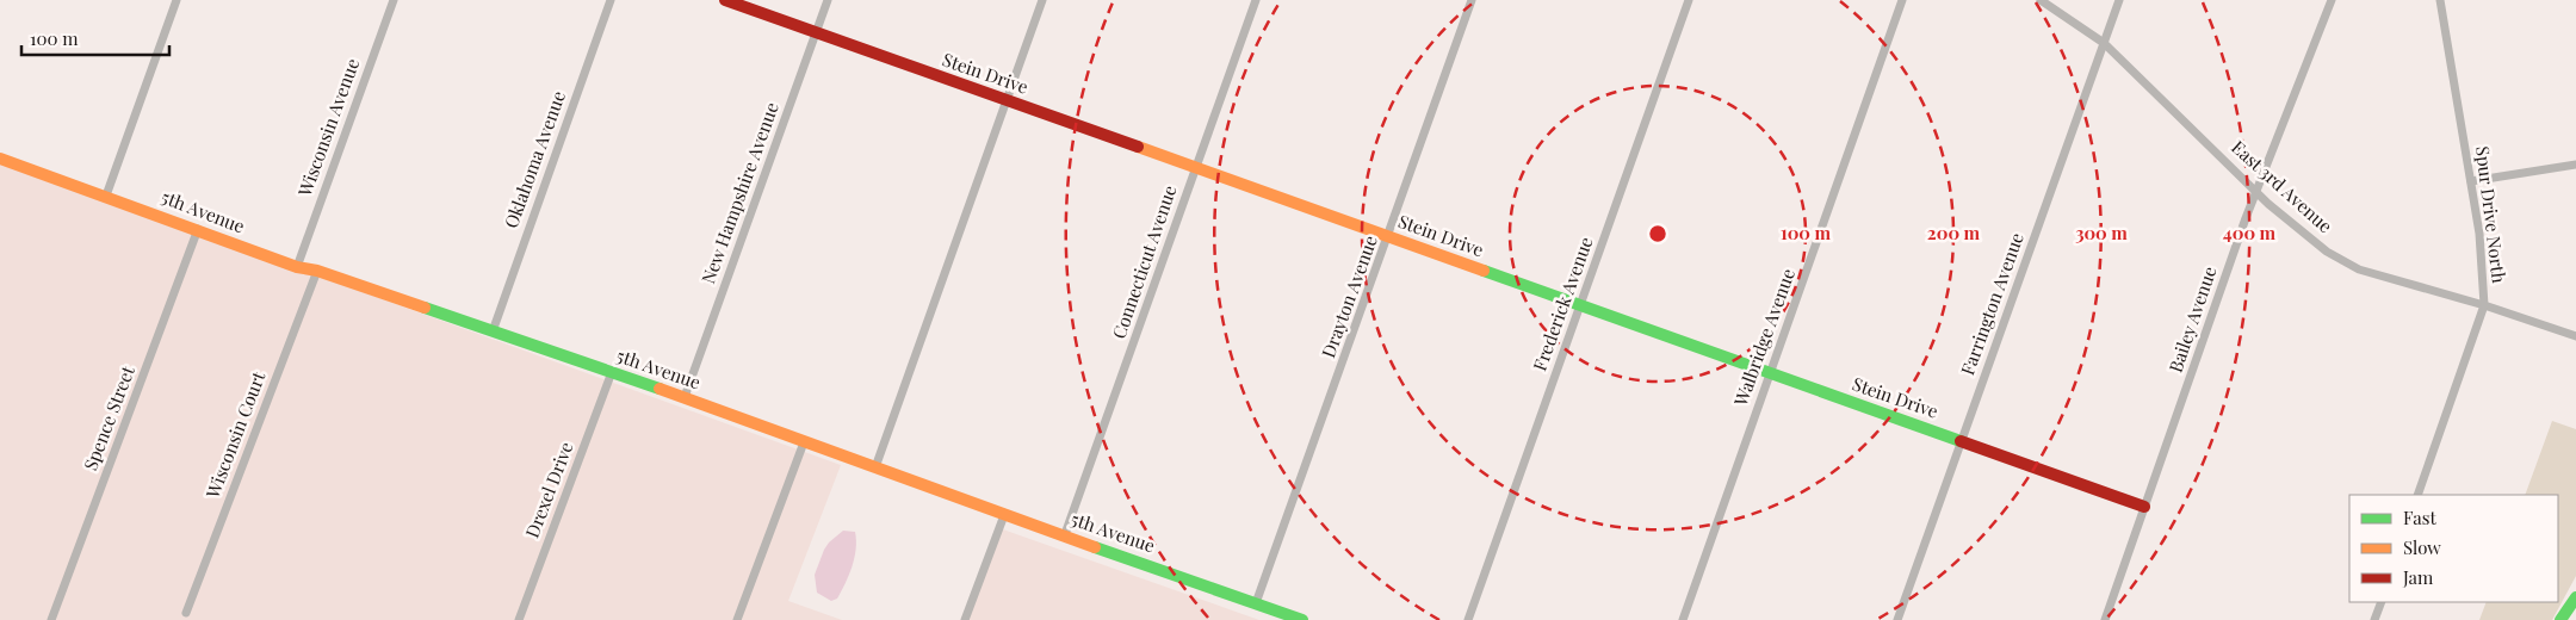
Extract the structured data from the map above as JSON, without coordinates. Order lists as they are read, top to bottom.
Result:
{
  "streets": {
    "main road": ["Stein Drive", "5th Avenue"],
    "street": [
      "Wisconsin Avenue",
      "Oklahoma Avenue",
      "East 3rd Avenue",
      "New Hampshire Avenue",
      "Spur Drive North",
      "Connecticut Avenue",
      "Drayton Avenue",
      "Frederick Avenue",
      "Farrington Avenue",
      "Bailey Avenue",
      "Walbridge Avenue",
      "Spence Street",
      "Wisconsin Court",
      "Drexel Drive"
    ]
  },
  "crossings": [
    ["Stein Drive", "New Hampshire Avenue"],
    ["Stein Drive", "Connecticut Avenue"],
    ["Stein Drive", "Drayton Avenue"],
    ["Stein Drive", "Frederick Avenue"],
    ["Stein Drive", "Farrington Avenue"],
    ["Stein Drive", "Bailey Avenue"],
    ["Stein Drive", "Walbridge Avenue"],
    ["Wisconsin Avenue", "5th Avenue"],
    ["Oklahoma Avenue", "5th Avenue"],
    ["East 3rd Avenue", "Spur Drive North"],
    ["East 3rd Avenue", "Farrington Avenue"],
    ["East 3rd Avenue", "Bailey Avenue"],
    ["New Hampshire Avenue", "5th Avenue"],
    ["5th Avenue", "Connecticut Avenue"],
    ["5th Avenue", "Drayton Avenue"],
    ["5th Avenue", "Spence Street"],
    ["5th Avenue", "Wisconsin Court"],
    ["5th Avenue", "Drexel Drive"]
  ],
  "legend": ["Fast", "Slow", "Jam"],
  "scale_bar": "100 m",
  "rings": [
    "100 m",
    "200 m",
    "300 m",
    "400 m"
  ]
}
